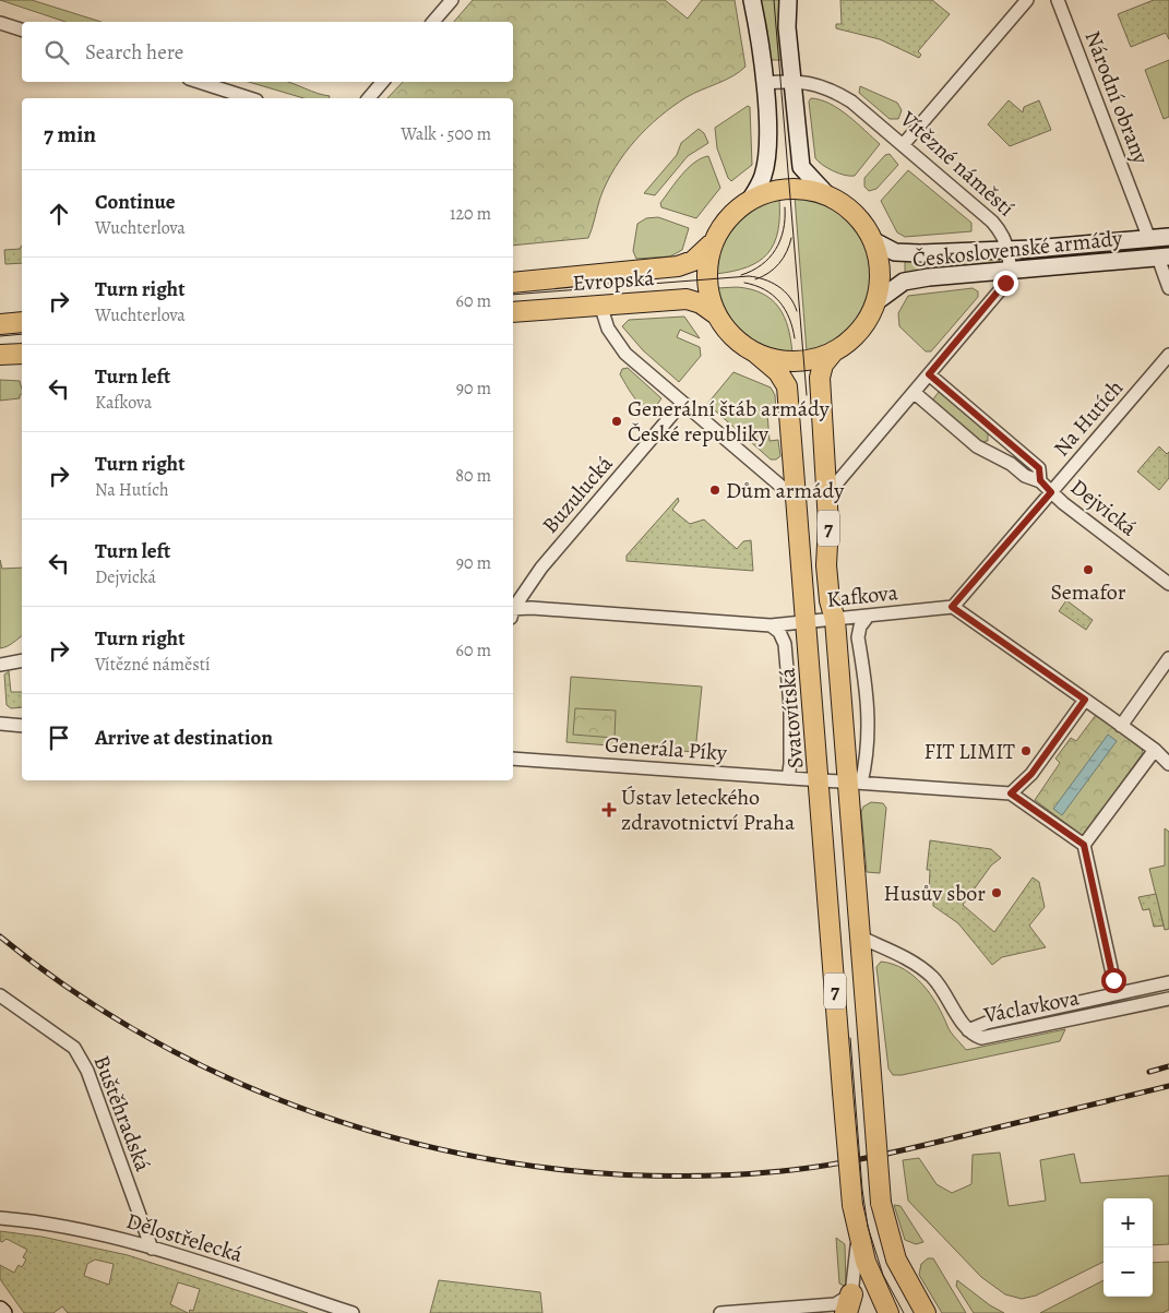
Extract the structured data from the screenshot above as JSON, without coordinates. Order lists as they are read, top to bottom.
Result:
{
  "streets": {
    "main road": [
      "Československé armády",
      "Evropská",
      "7",
      "Svatovítská"
    ],
    "street": [
      "Národní obrany",
      "Vítězné náměstí",
      "Na Hutích",
      "Buzulucká",
      "Dejvická",
      "Kafkova",
      "Generála Píky",
      "Václavkova",
      "Buštěhradská",
      "Dělostřelecká"
    ]
  },
  "crossings": [
    ["Národní obrany", "Československé armády"],
    ["Vítězné náměstí", "Československé armády"],
    ["Vítězné náměstí", "Dejvická"],
    ["Vítězné náměstí", "7"],
    ["Československé armády", "Evropská"],
    ["Československé armády", "7"],
    ["Československé armády", "Svatovítská"],
    ["Evropská", "7"],
    ["Evropská", "Svatovítská"],
    ["Na Hutích", "Dejvická"],
    ["Na Hutích", "Kafkova"],
    ["7", "Kafkova"],
    ["7", "Svatovítská"],
    ["7", "Generála Píky"],
    ["7", "Václavkova"],
    ["Kafkova", "Svatovítská"],
    ["Svatovítská", "Generála Píky"],
    ["Buštěhradská", "Dělostřelecká"]
  ],
  "places": {
    "other": [
      "Generální štáb armády České republiky",
      "Dům armády",
      "Semafor",
      "FIT LIMIT",
      "Husův sbor"
    ],
    "health": ["Ústav leteckého zdravotnictví Praha"]
  },
  "page": {
    "search": "Search here",
    "heading": ["7 min", "Walk · 500 m"],
    "list": [
      ["Continue", "Wuchterlova", "120 m"],
      ["Turn right", "Wuchterlova", "60 m"],
      ["Turn left", "Kafkova", "90 m"],
      ["Turn right", "Na Hutích", "80 m"],
      ["Turn left", "Dejvická", "90 m"],
      ["Turn right", "Vítězné náměstí", "60 m"],
      "Arrive at destination"
    ],
    "map_buttons": ["+", "−"]
  }
}
